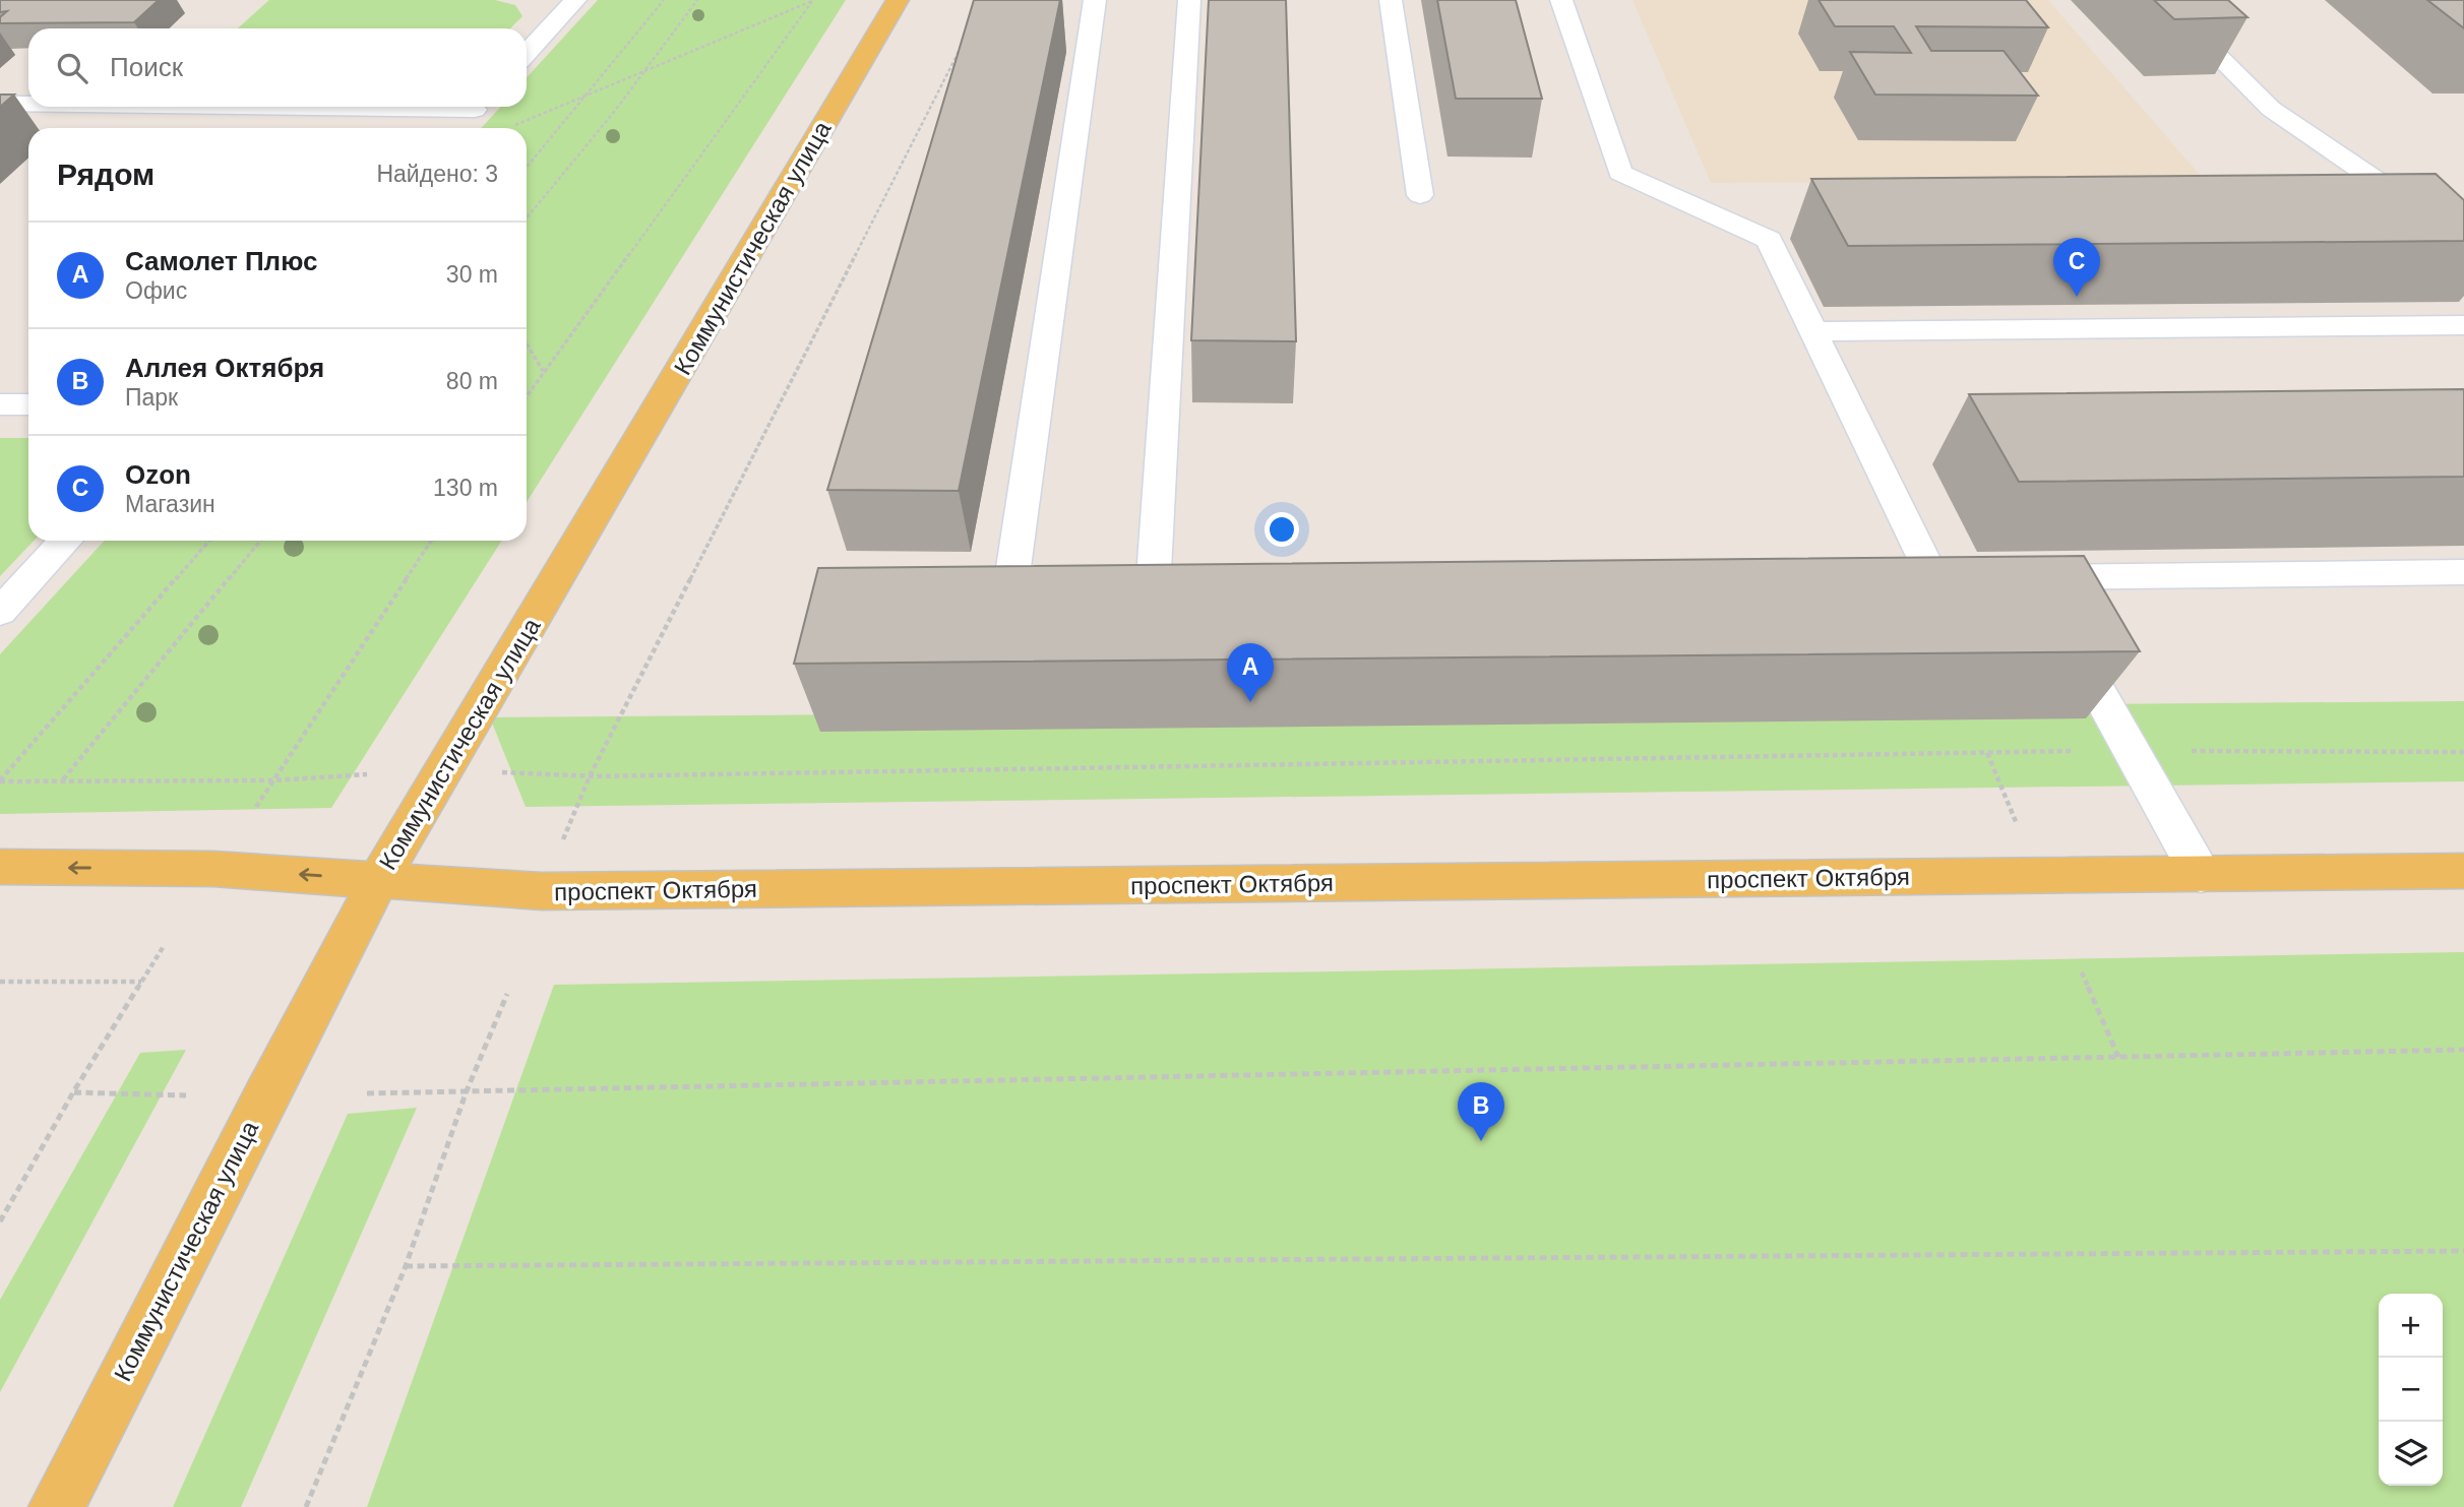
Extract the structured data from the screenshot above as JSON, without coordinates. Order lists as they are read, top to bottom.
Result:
{
  "streets": {
    "main road": ["Коммунистическая улица", "проспект Октября"]
  },
  "crossings": [
    ["Коммунистическая улица", "проспект Октября"]
  ],
  "page": {
    "search": "Поиск",
    "heading": ["Рядом", "Найдено: 3"],
    "list": [
      {
        "mark": "A",
        "name": "Самолет Плюс",
        "note": "Офис",
        "value": "30 m"
      },
      {
        "mark": "B",
        "name": "Аллея Октября",
        "note": "Парк",
        "value": "80 m"
      },
      {
        "mark": "C",
        "name": "Ozon",
        "note": "Магазин",
        "value": "130 m"
      }
    ],
    "pins": ["C", "A", "B"],
    "map_buttons": ["+", "−"]
  }
}
